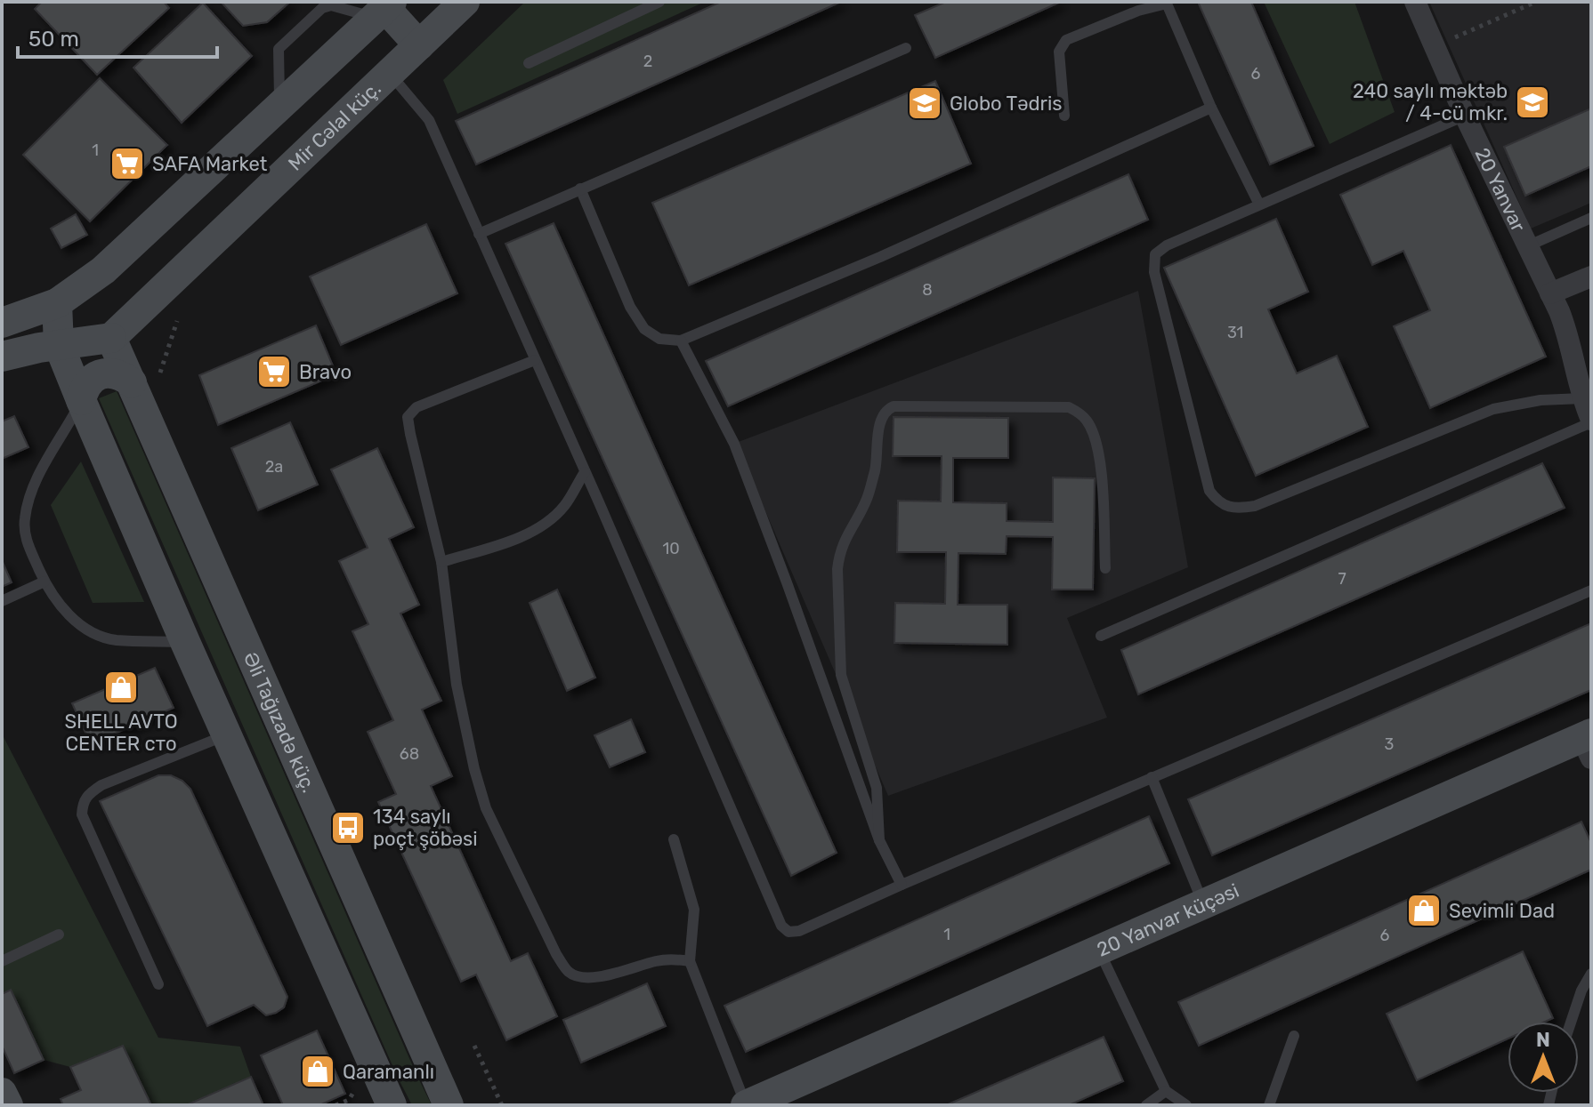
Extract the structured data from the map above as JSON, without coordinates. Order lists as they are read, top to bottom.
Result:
{
  "streets": {
    "main road": ["Mir Cəlal küç.", "Əli Tağızadə küç.", "20 Yanvar küçəsi"],
    "street": ["20 Yanvar"]
  },
  "crossings": [
    ["Mir Cəlal küç.", "Əli Tağızadə küç."]
  ],
  "places": {
    "school or university": ["240 saylı məktəb / 4-cü mkr.", "Globo Tədris"],
    "supermarket": ["SAFA Market", "Bravo"],
    "shop": ["SHELL AVTO CENTER сто", "Sevimli Dad", "Qaramanlı"],
    "bus stop": ["134 saylı poçt şöbəsi"]
  },
  "house_numbers": [
    "2",
    "6",
    "1",
    "8",
    "31",
    "2a",
    "10",
    "7",
    "3",
    "68",
    "1",
    "6"
  ],
  "scale_bar": "50 m",
  "north": "top"
}
